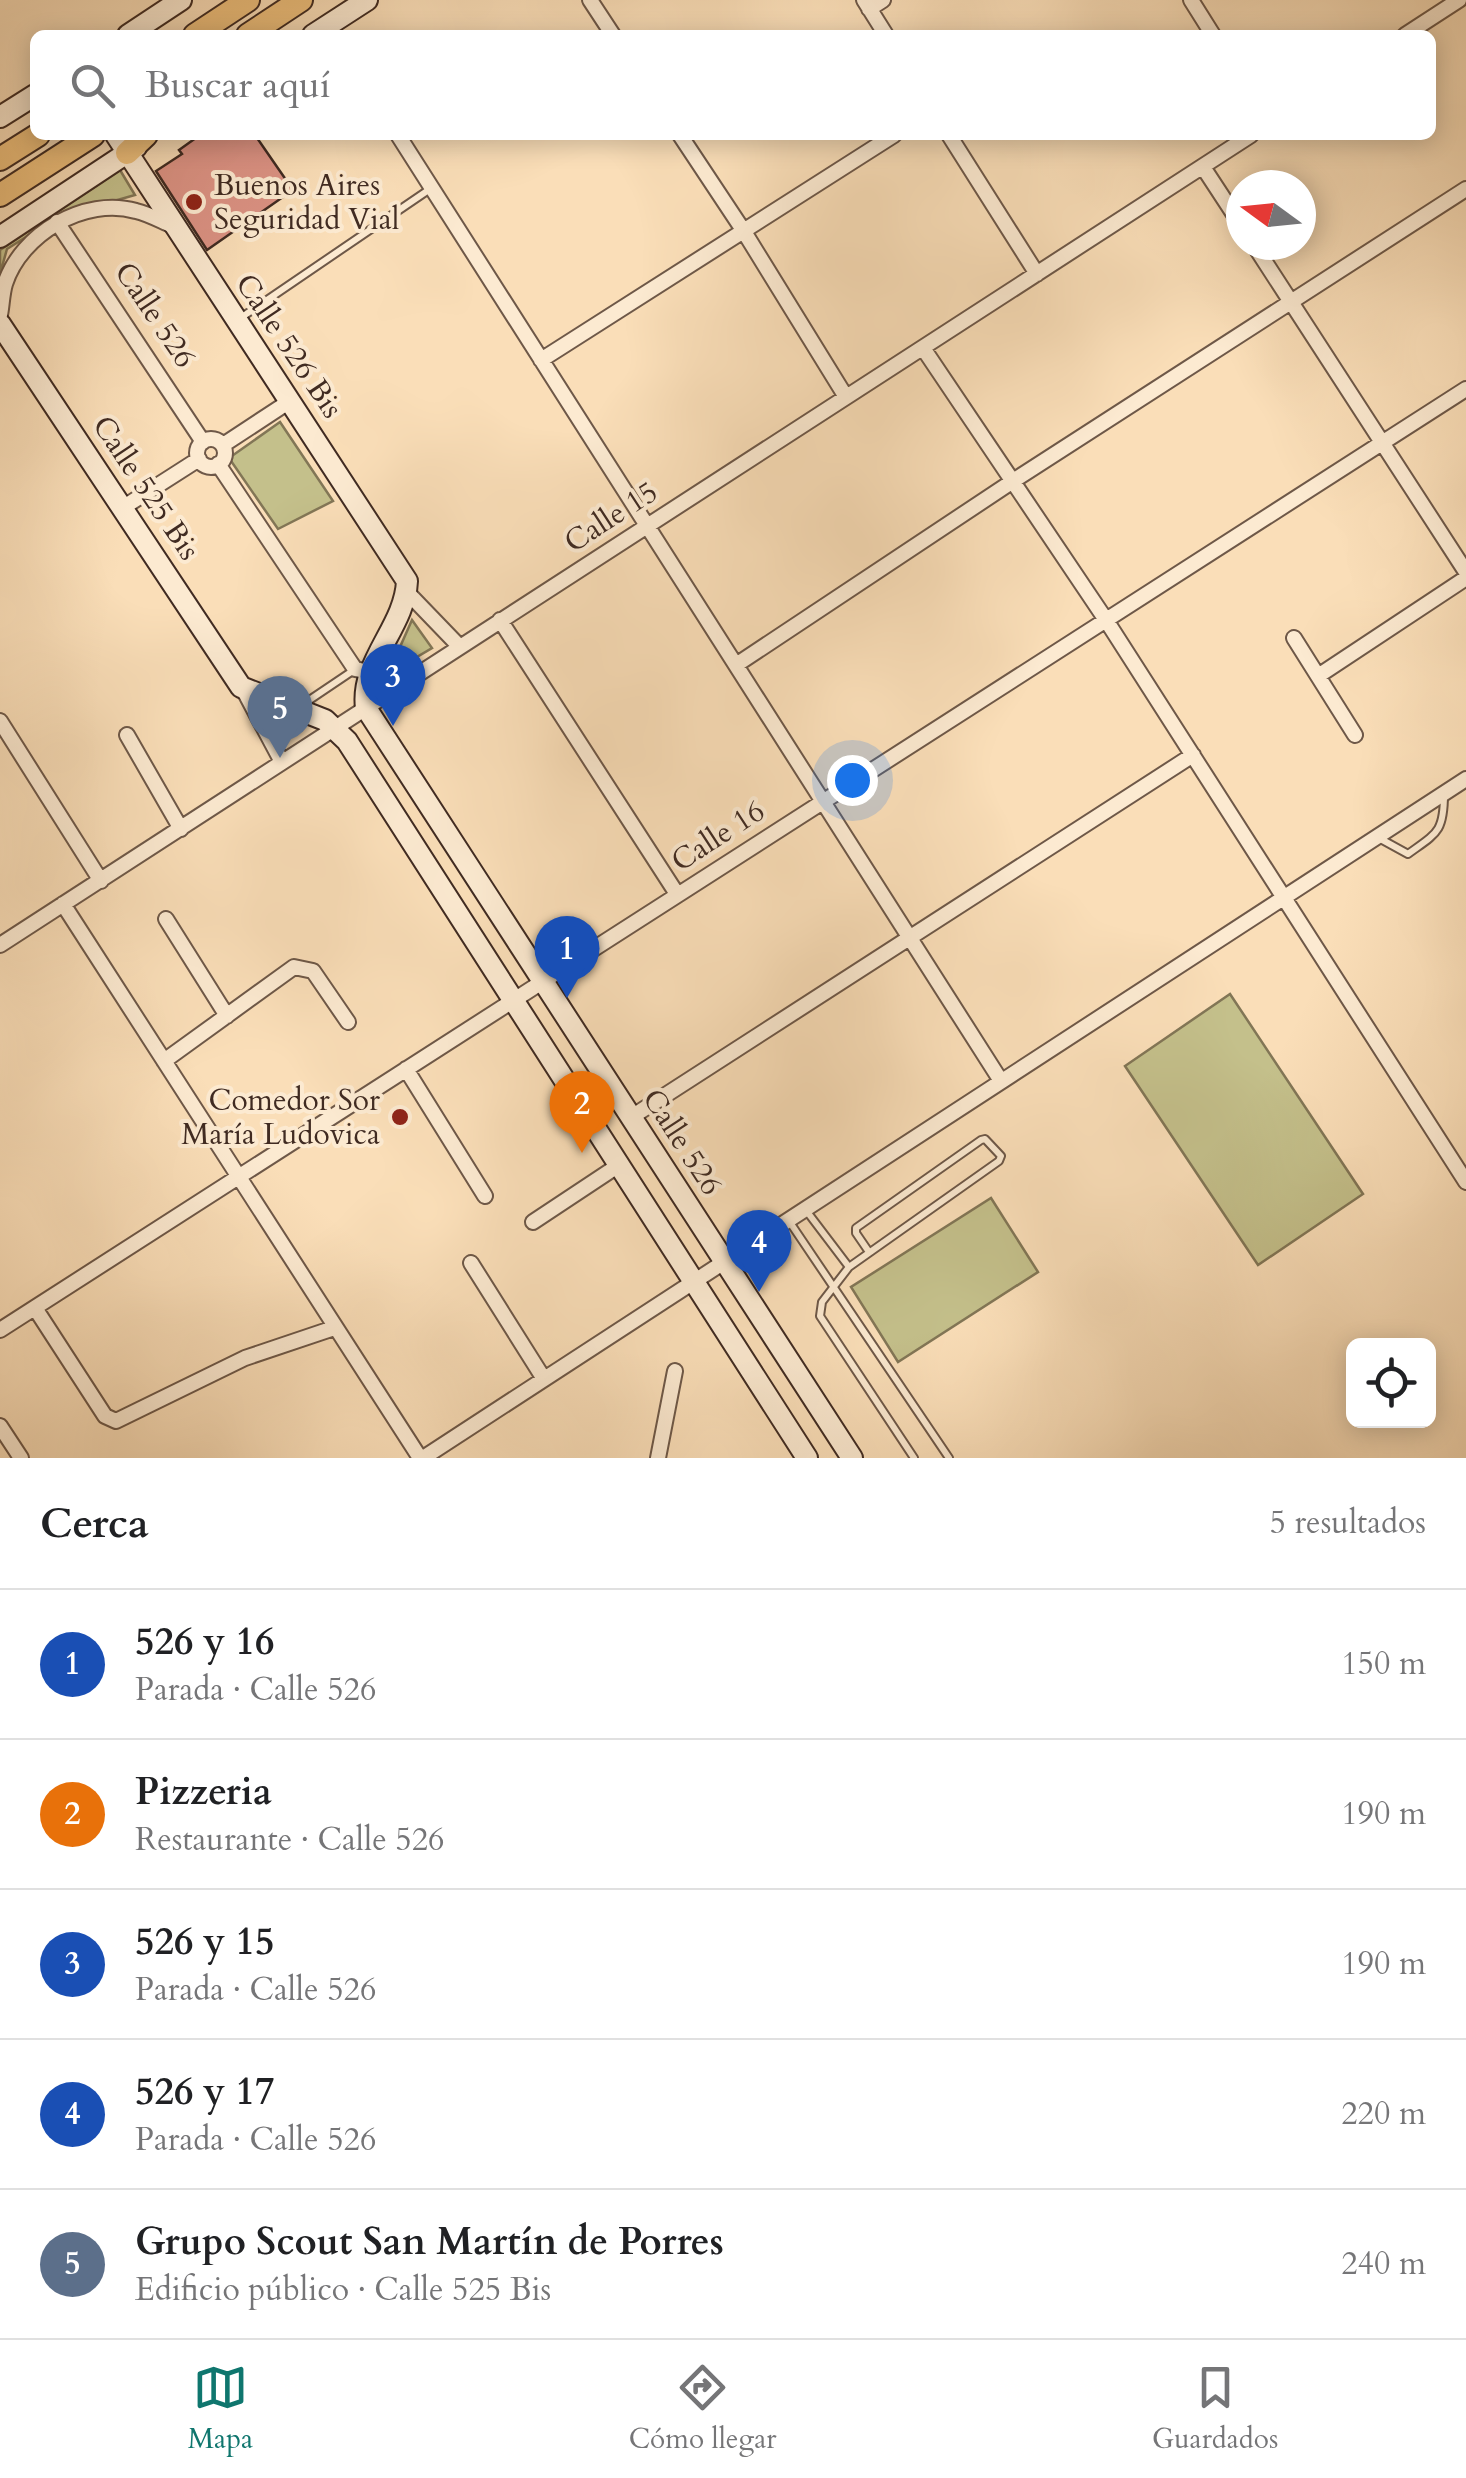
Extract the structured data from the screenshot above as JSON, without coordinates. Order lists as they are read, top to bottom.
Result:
{
  "streets": {
    "main road": ["Calle 526", "Calle 526 Bis", "Calle 525 Bis"],
    "street": ["Calle 15", "Calle 16"]
  },
  "crossings": [
    ["Calle 526", "Calle 15"],
    ["Calle 526", "Calle 16"],
    ["Calle 526 Bis", "Calle 15"],
    ["Calle 525 Bis", "Calle 15"]
  ],
  "places": ["Buenos Aires Seguridad Vial", "Comedor Sor María Ludovica"],
  "north": "left",
  "page": {
    "search": "Buscar aquí",
    "pins": [
      "3",
      "5",
      "1",
      "2",
      "4"
    ],
    "heading": ["Cerca", "5 resultados"],
    "list": [
      {
        "mark": "1",
        "name": "526 y 16",
        "note": "Parada · Calle 526",
        "value": "150 m"
      },
      {
        "mark": "2",
        "name": "Pizzeria",
        "note": "Restaurante · Calle 526",
        "value": "190 m"
      },
      {
        "mark": "3",
        "name": "526 y 15",
        "note": "Parada · Calle 526",
        "value": "190 m"
      },
      {
        "mark": "4",
        "name": "526 y 17",
        "note": "Parada · Calle 526",
        "value": "220 m"
      },
      {
        "mark": "5",
        "name": "Grupo Scout San Martín de Porres",
        "note": "Edificio público · Calle 525 Bis",
        "value": "240 m"
      }
    ],
    "nav": ["Mapa", "Cómo llegar", "Guardados"]
  }
}
